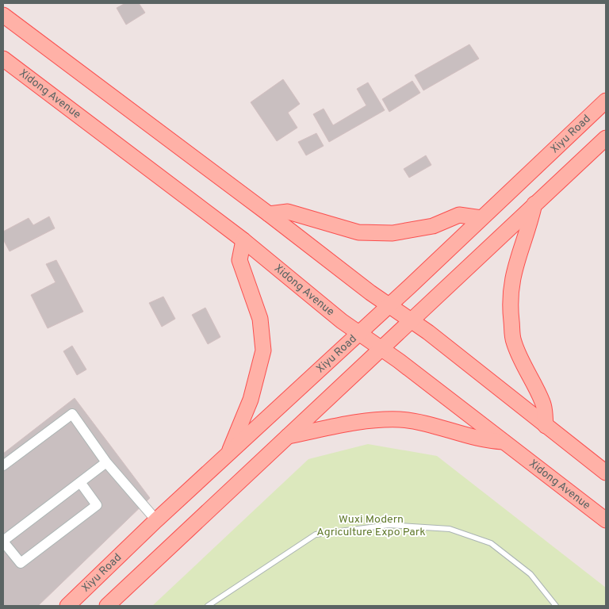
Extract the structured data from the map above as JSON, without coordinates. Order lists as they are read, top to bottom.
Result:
{
  "streets": {
    "main road": ["Xidong Avenue", "Xiyu Road"]
  },
  "crossings": [
    ["Xidong Avenue", "Xiyu Road"]
  ],
  "parks": ["Wuxi Modern Agriculture Expo Park"]
}
